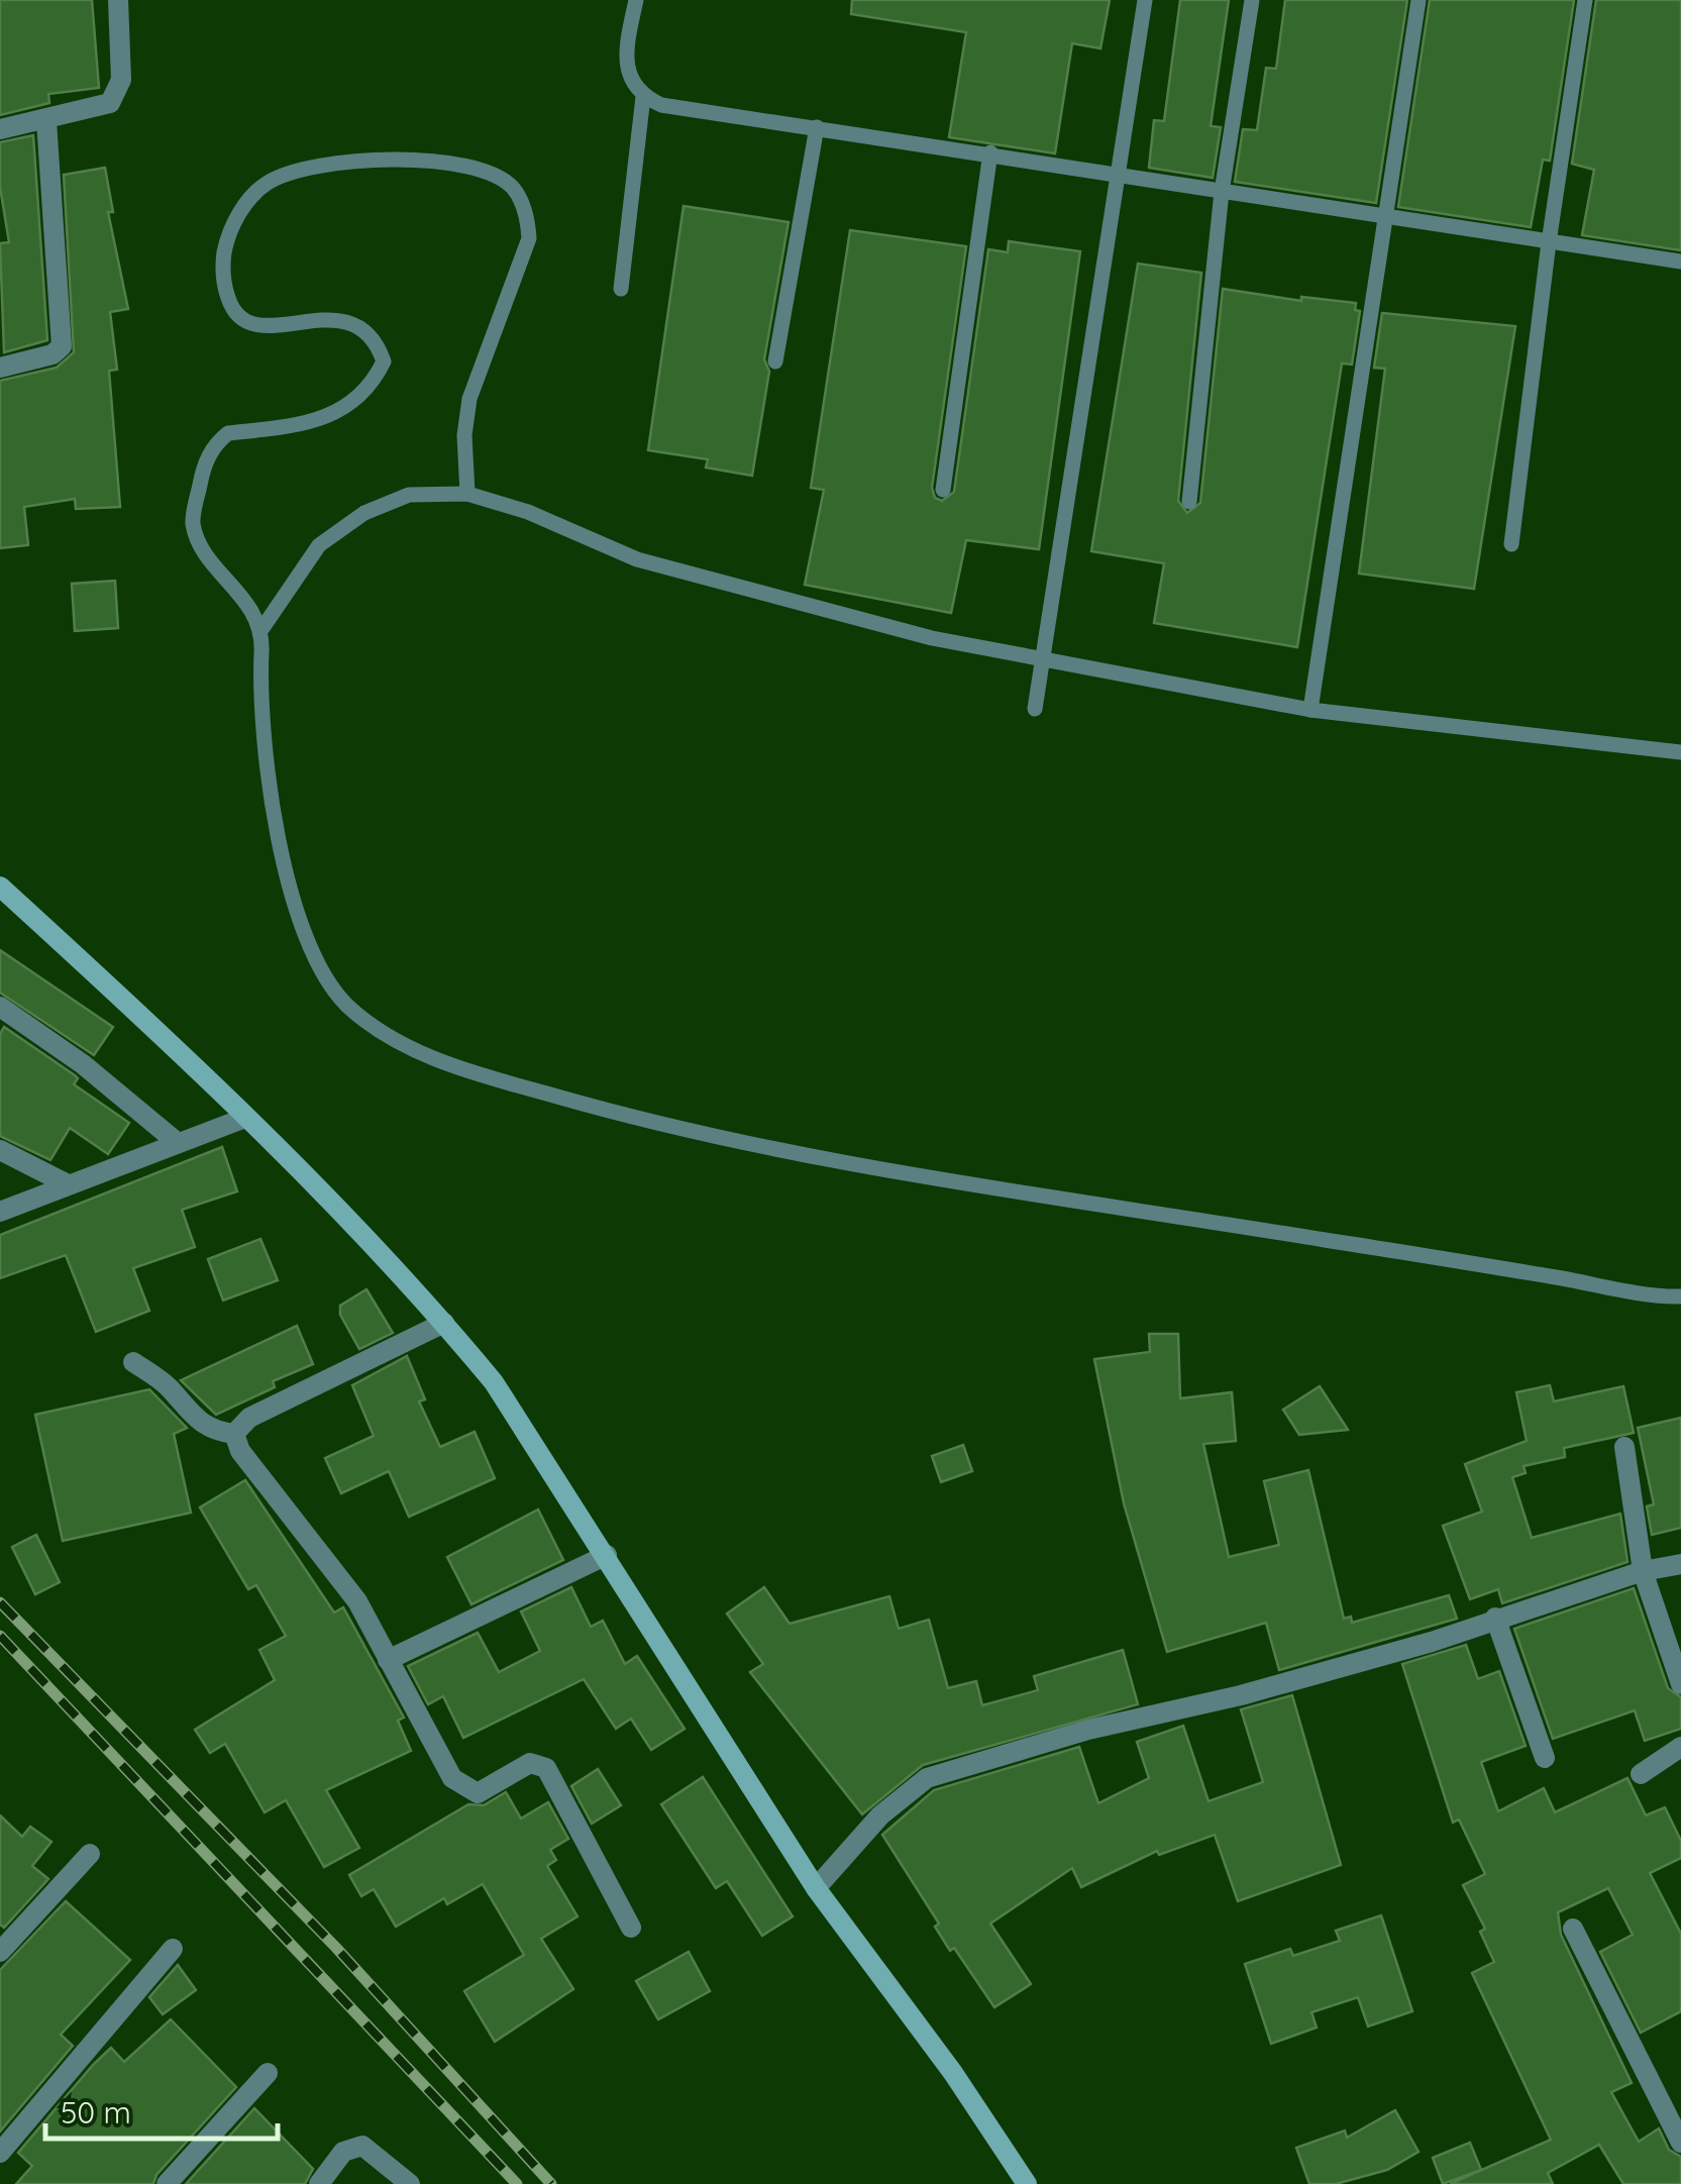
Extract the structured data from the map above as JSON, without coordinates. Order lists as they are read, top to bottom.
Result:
{
  "scale_bar": "50 m"
}
